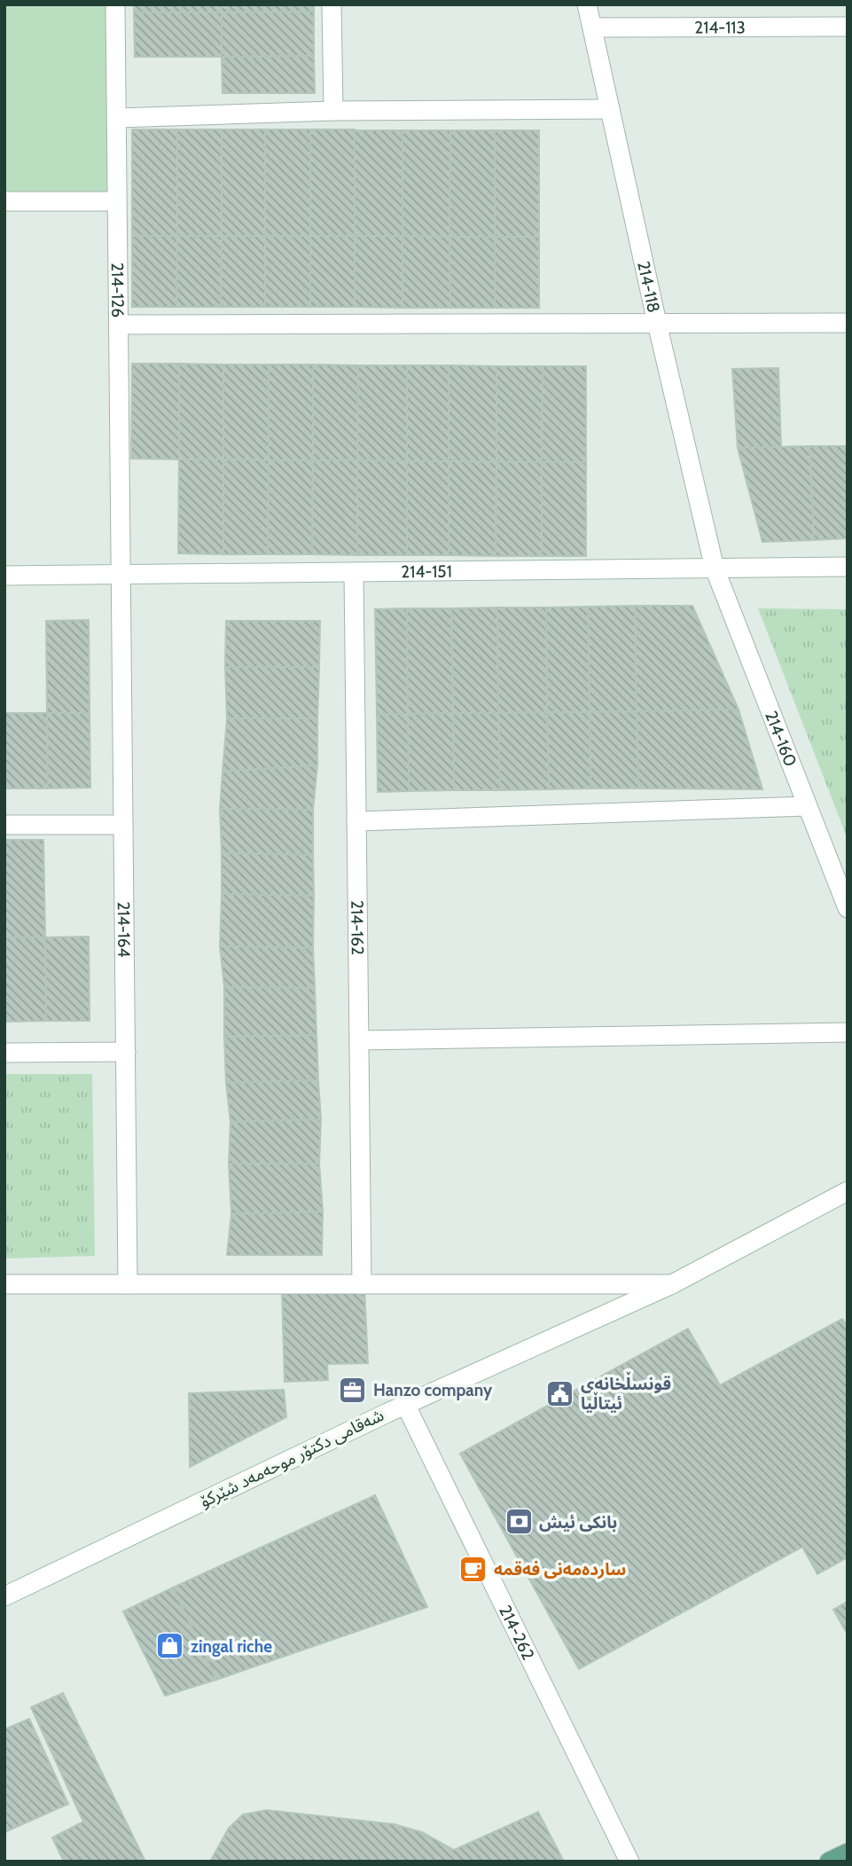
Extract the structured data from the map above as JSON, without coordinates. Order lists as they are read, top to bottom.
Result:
{
  "streets": {
    "street": [
      "214-113",
      "214-118",
      "214-126",
      "214-151",
      "214-160",
      "214-162",
      "214-164",
      "شەقامی دکتۆر موحەمەد شێرکۆ",
      "214-262"
    ]
  },
  "crossings": [
    ["214-113", "214-118"],
    ["214-118", "214-151"],
    ["214-118", "214-160"],
    ["214-126", "214-151"],
    ["214-126", "214-164"],
    ["214-151", "214-160"],
    ["214-151", "214-162"],
    ["214-151", "214-164"],
    ["شەقامی دکتۆر موحەمەد شێرکۆ", "214-262"]
  ],
  "places": {
    "office": ["Hanzo company"],
    "public building": ["قونسڵخانەی ئیتاڵیا"],
    "bank": ["بانکی ئیش"],
    "cafe": ["ساردەمەنی فەقمە"],
    "shop": ["zingal riche"]
  }
}
